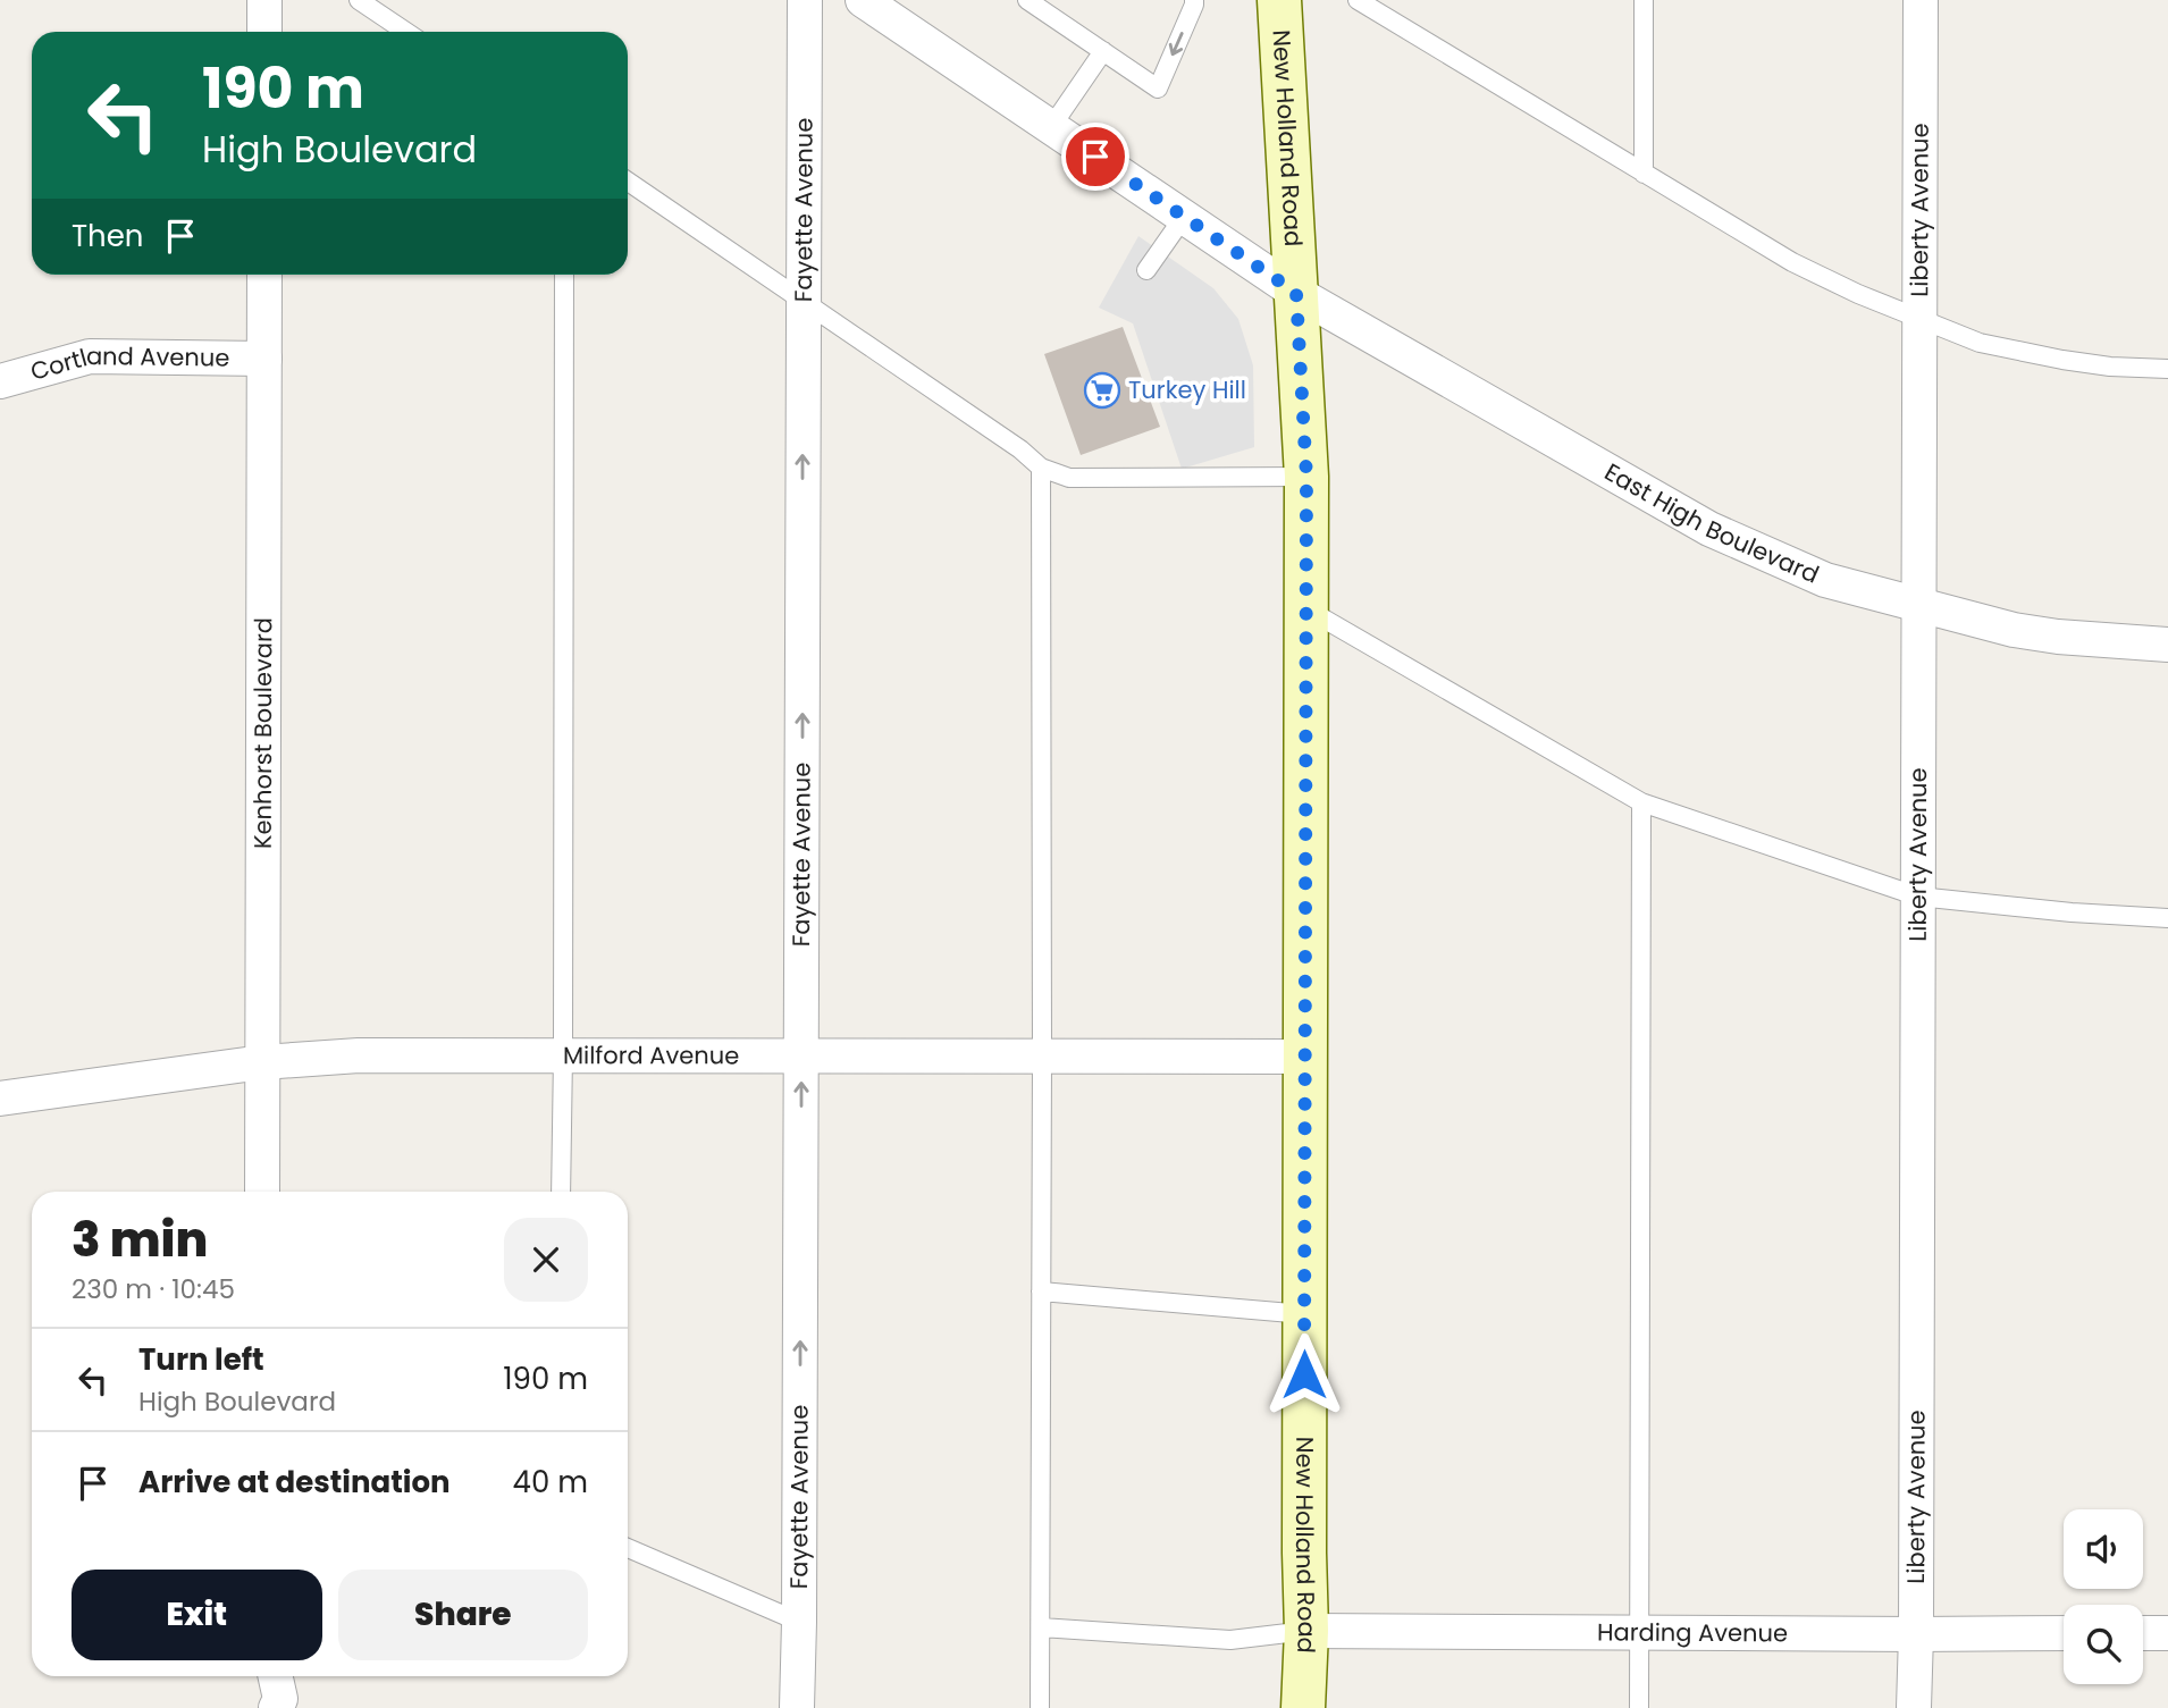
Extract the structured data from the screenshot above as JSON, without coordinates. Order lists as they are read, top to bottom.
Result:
{
  "streets": {
    "main road": ["New Holland Road"],
    "street": [
      "Fayette Avenue",
      "Liberty Avenue",
      "Cortland Avenue",
      "East High Boulevard",
      "Kenhorst Boulevard",
      "Milford Avenue",
      "Harding Avenue"
    ]
  },
  "crossings": [
    ["New Holland Road", "East High Boulevard"],
    ["New Holland Road", "Milford Avenue"],
    ["New Holland Road", "Harding Avenue"],
    ["Fayette Avenue", "Milford Avenue"],
    ["Liberty Avenue", "East High Boulevard"],
    ["Liberty Avenue", "Harding Avenue"],
    ["Cortland Avenue", "Kenhorst Boulevard"],
    ["Kenhorst Boulevard", "Milford Avenue"]
  ],
  "one_way": ["Fayette Avenue"],
  "places": {
    "supermarket": ["Turkey Hill"]
  },
  "page": {
    "turn": ["190 m", "High Boulevard"],
    "then": "Then",
    "heading": ["3 min", "230 m · 10:45"],
    "list": [
      {
        "name": "Turn left",
        "note": "High Boulevard",
        "value": "190 m"
      },
      {
        "name": "Arrive at destination",
        "value": "40 m"
      }
    ],
    "buttons": ["Exit", "Share"]
  }
}
